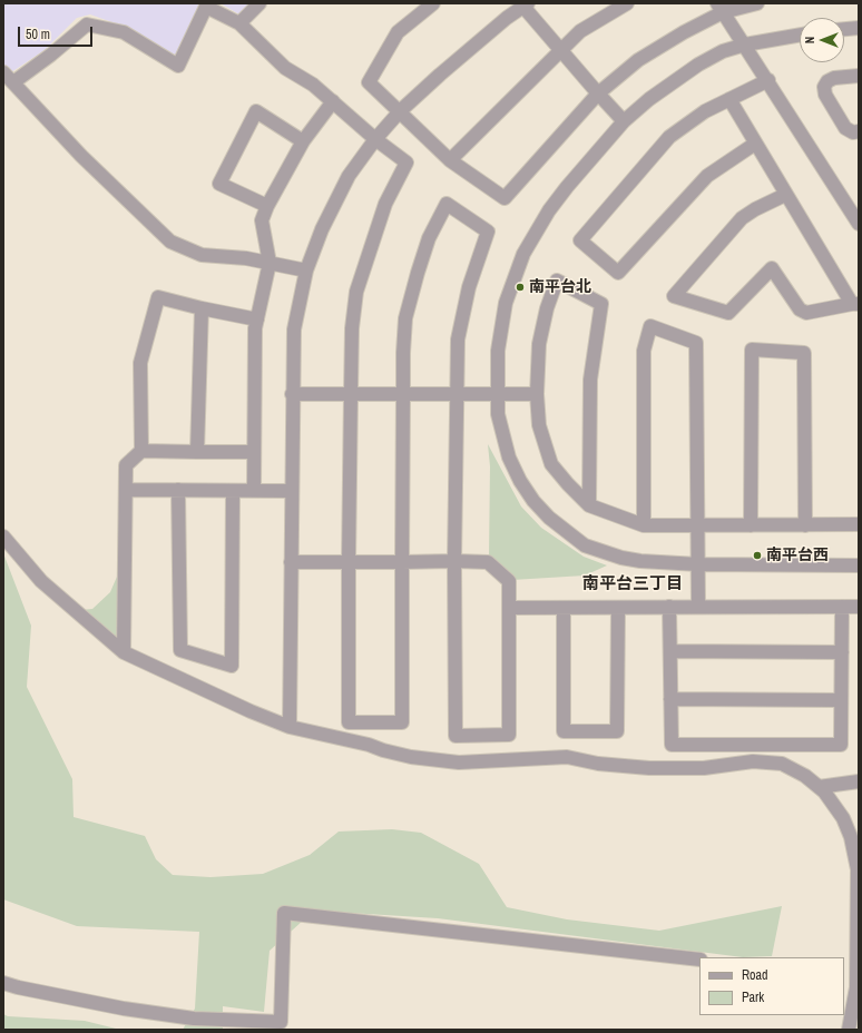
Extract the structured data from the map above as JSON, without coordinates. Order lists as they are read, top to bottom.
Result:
{
  "districts": ["南平台三丁目"],
  "places": ["南平台北", "南平台西"],
  "legend": ["Road", "Park"],
  "scale_bar": "50 m",
  "north": "left"
}
